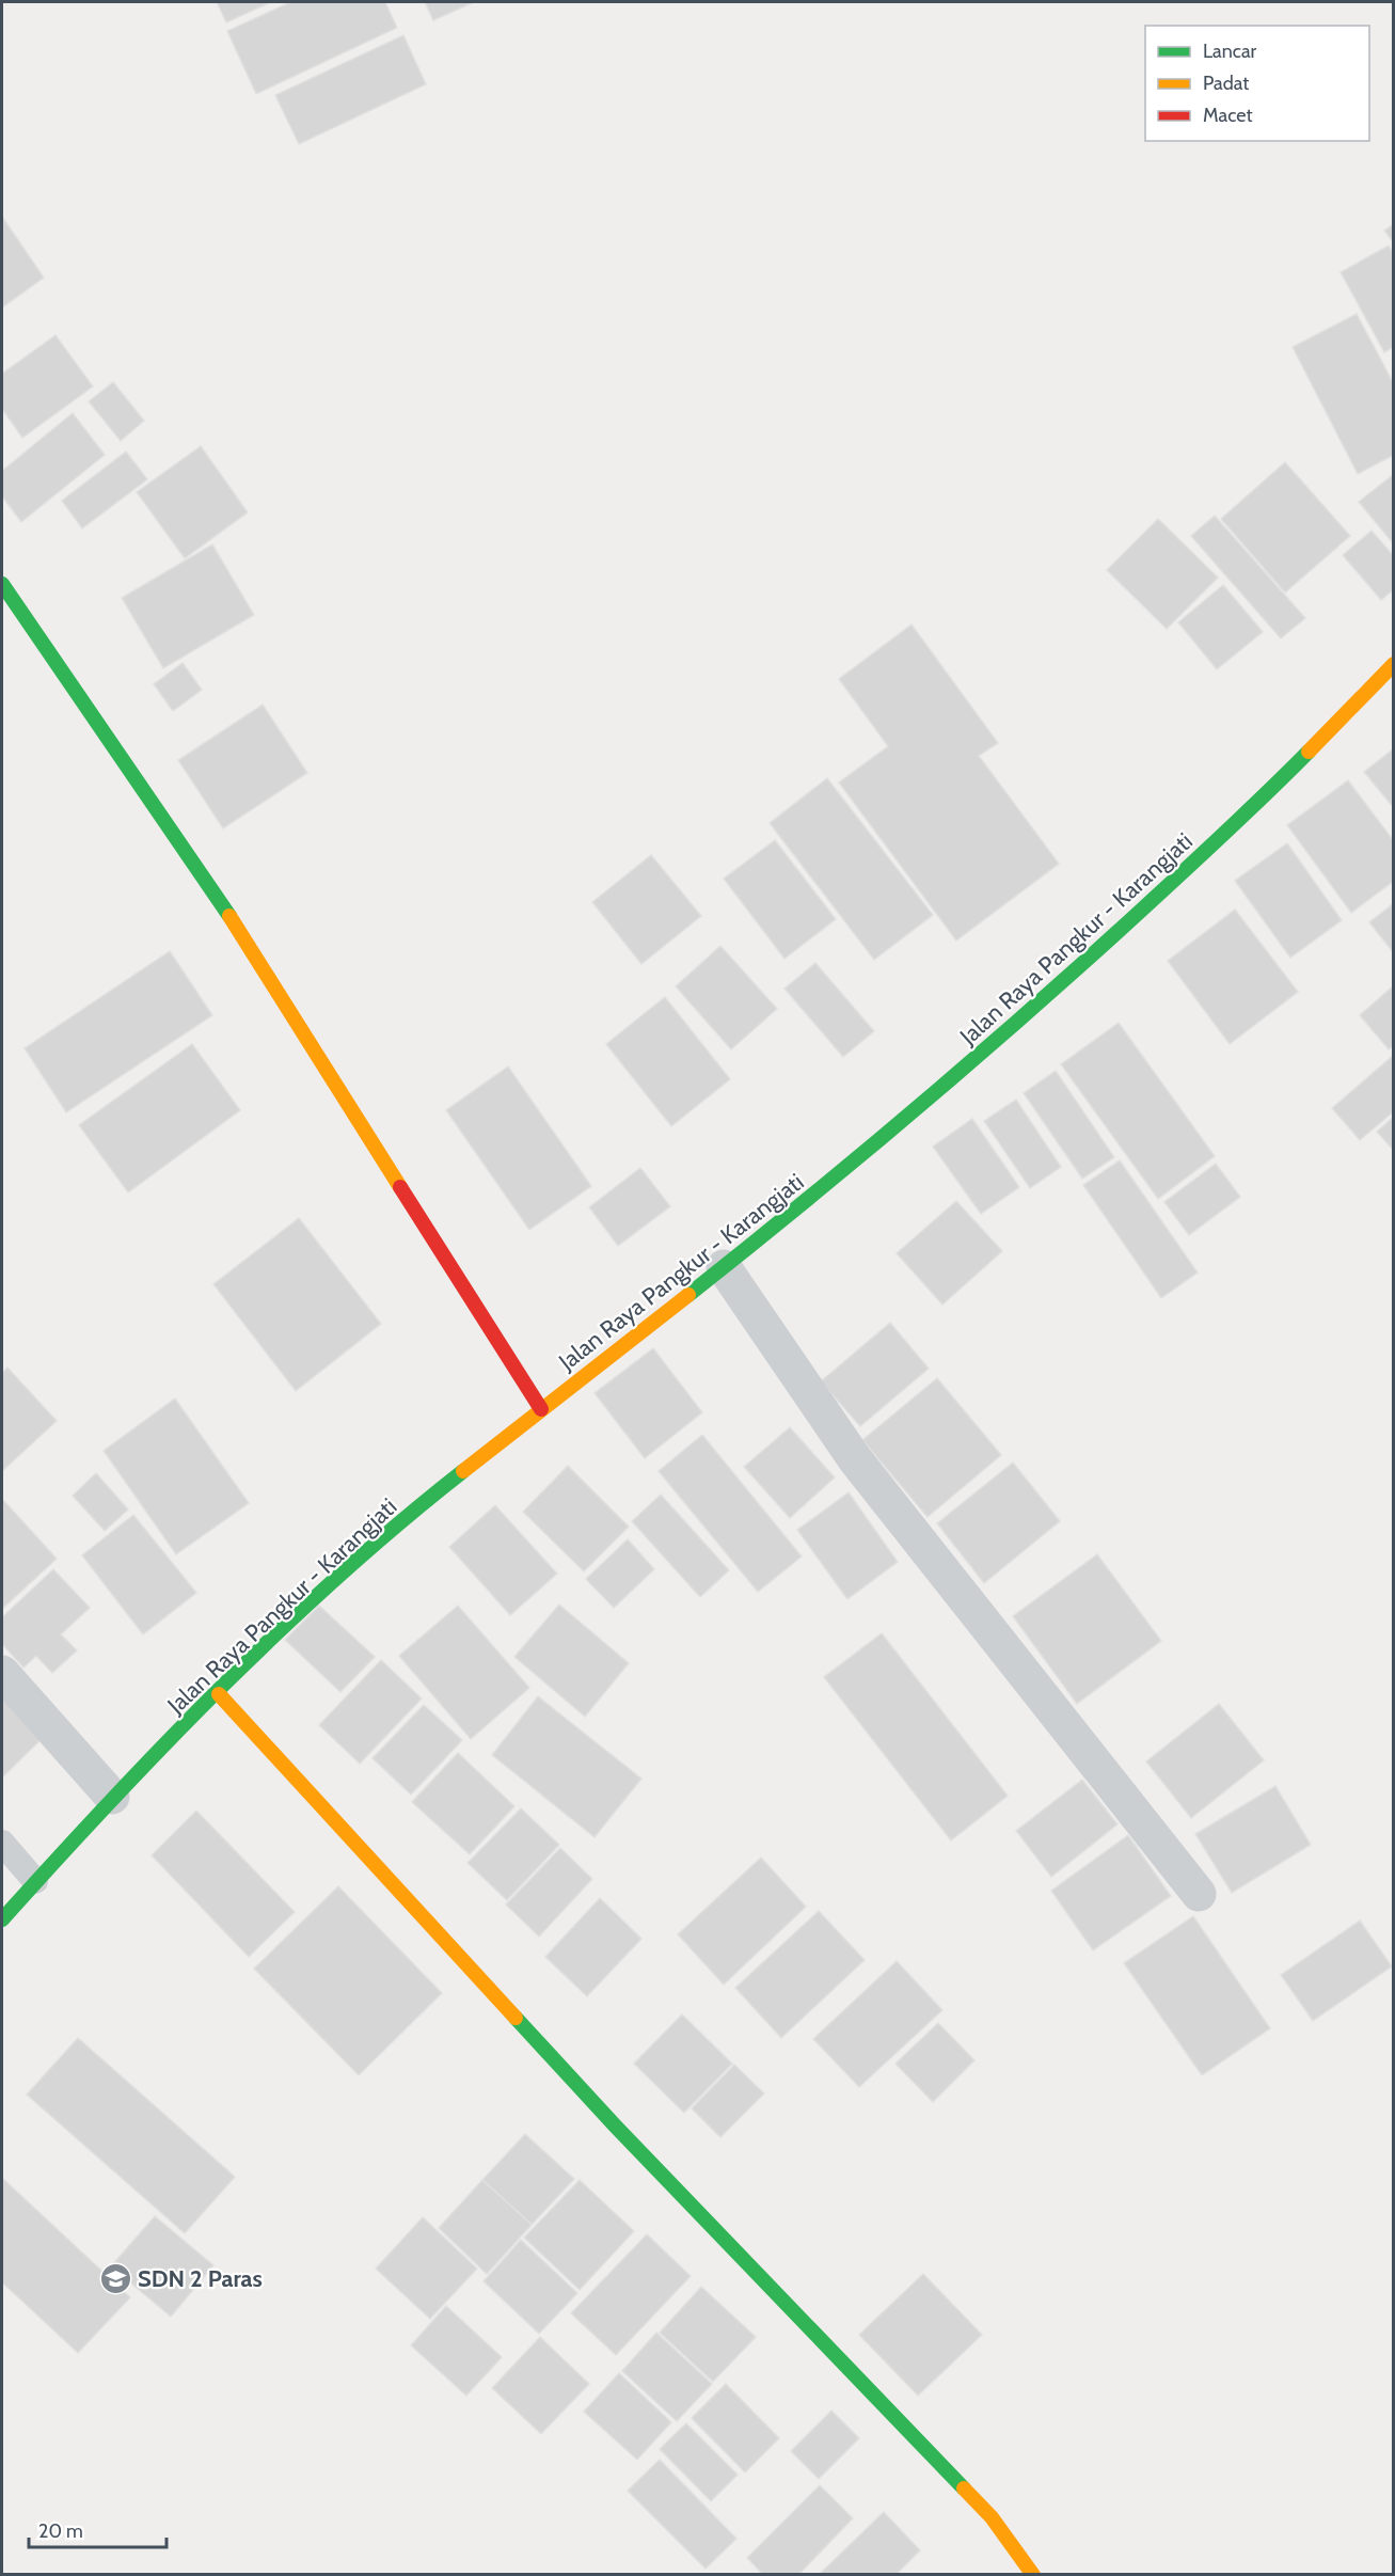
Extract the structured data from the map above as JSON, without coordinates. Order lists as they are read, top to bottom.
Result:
{
  "streets": {
    "street": ["Jalan Raya Pangkur - Karangjati"]
  },
  "places": {
    "school or university": ["SDN 2 Paras"]
  },
  "legend": ["Lancar", "Padat", "Macet"],
  "scale_bar": "20 m"
}
